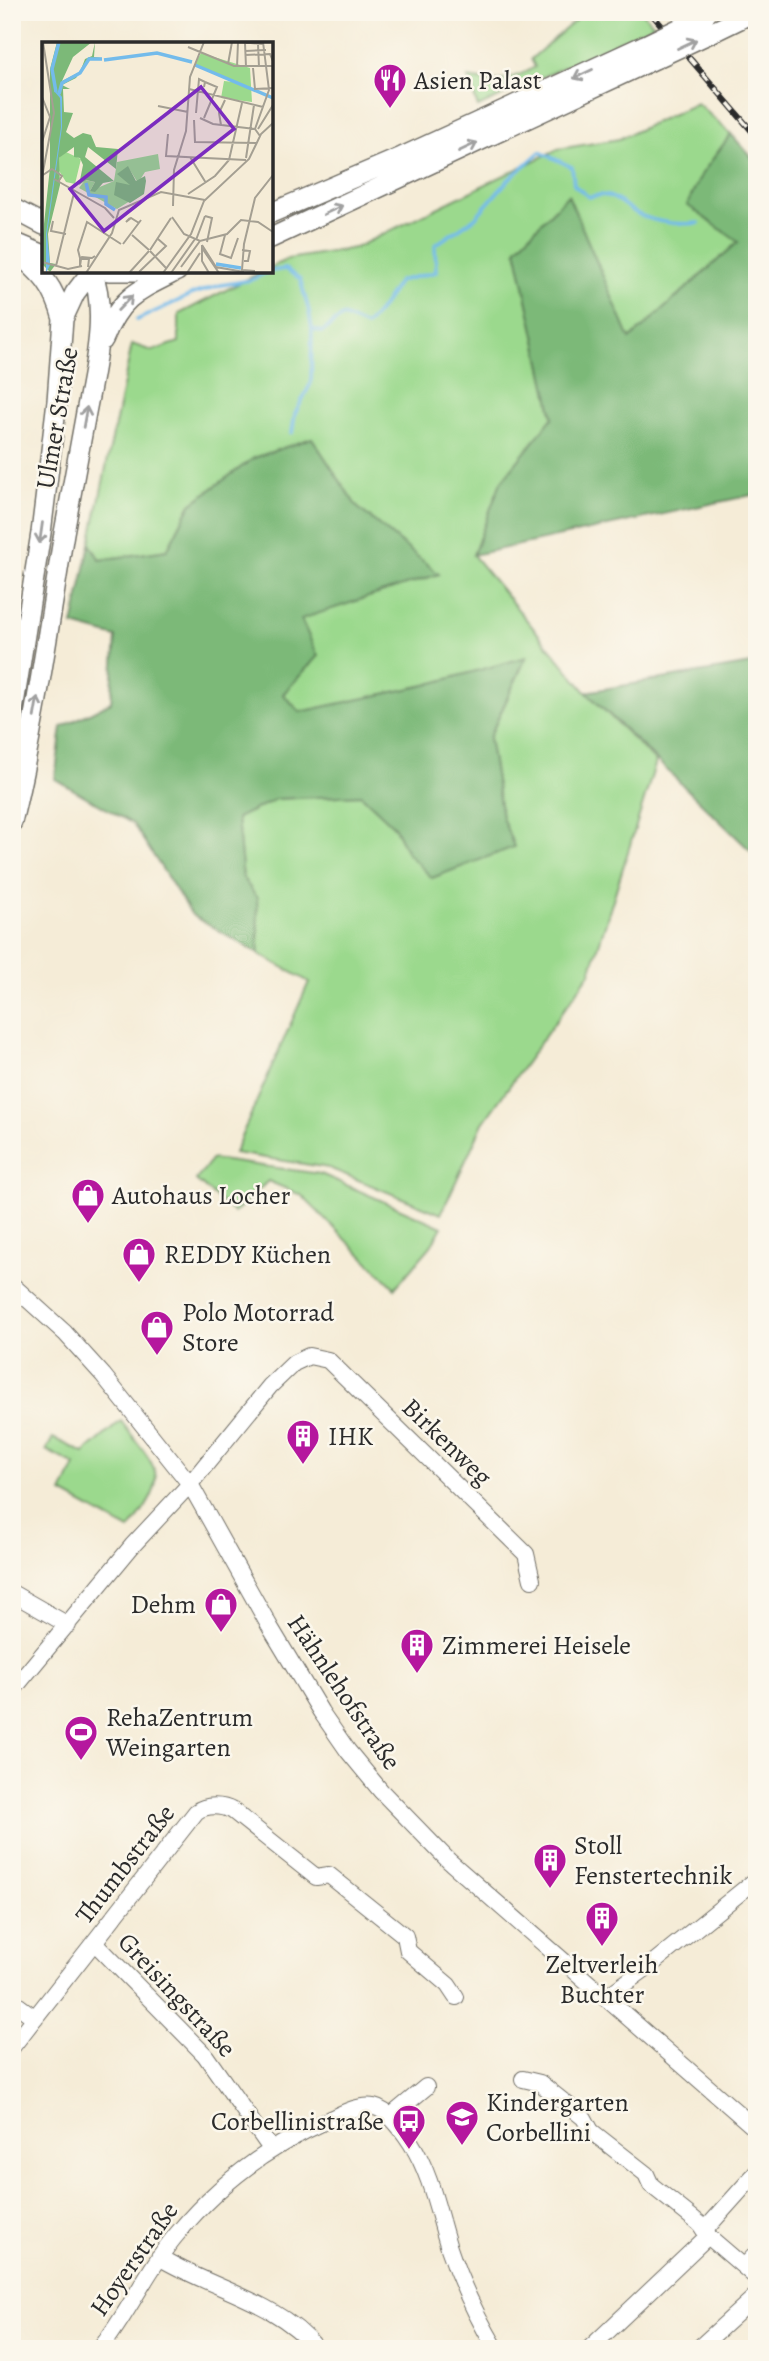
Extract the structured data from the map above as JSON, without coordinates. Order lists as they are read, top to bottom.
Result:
{
  "streets": {
    "main road": ["Ulmer Straße"],
    "street": [
      "Birkenweg",
      "Hähnlehofstraße",
      "Thumbstraße",
      "Greisingstraße",
      "Hoyerstraße"
    ]
  },
  "crossings": [
    ["Birkenweg", "Hähnlehofstraße"],
    ["Thumbstraße", "Greisingstraße"],
    ["Greisingstraße", "Hoyerstraße"]
  ],
  "places": {
    "restaurant": ["Asien Palast"],
    "shop": [
      "Autohaus Locher",
      "REDDY Küchen",
      "Polo Motorrad Store",
      "Dehm"
    ],
    "building": [
      "IHK",
      "Zimmerei Heisele",
      "Stoll Fenstertechnik",
      "Zeltverleih Buchter"
    ],
    "sports": ["RehaZentrum Weingarten"],
    "school or university": ["Kindergarten Corbellini"],
    "bus stop": ["Corbellinistraße"]
  }
}
